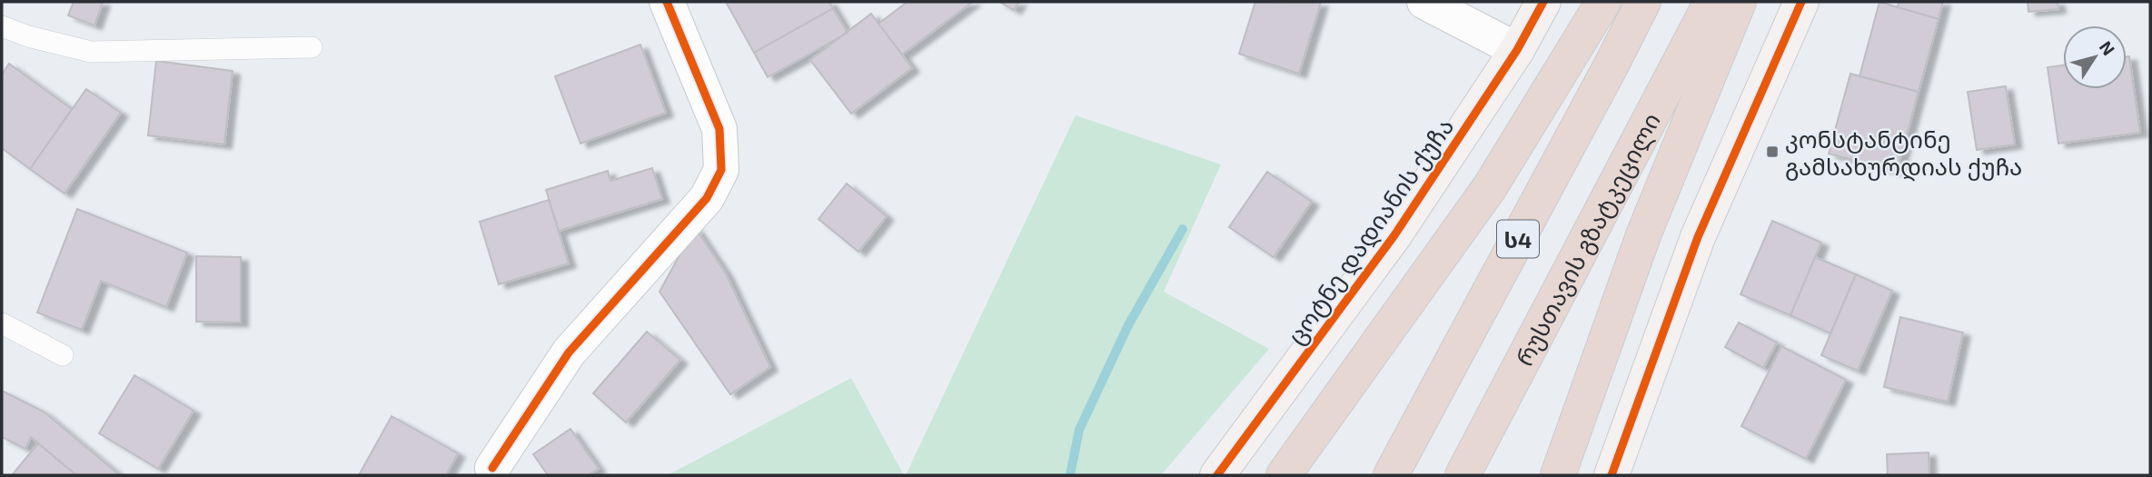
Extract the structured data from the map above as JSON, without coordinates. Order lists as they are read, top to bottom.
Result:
{
  "streets": {
    "highway": ["ს4", "რუსთავის გზატკეცილი"],
    "street": ["ცოტნე დადიანის ქუჩა"]
  },
  "places": {
    "transit": ["კონსტანტინე გამსახურდიას ქუჩა"]
  },
  "north": "top right"
}
